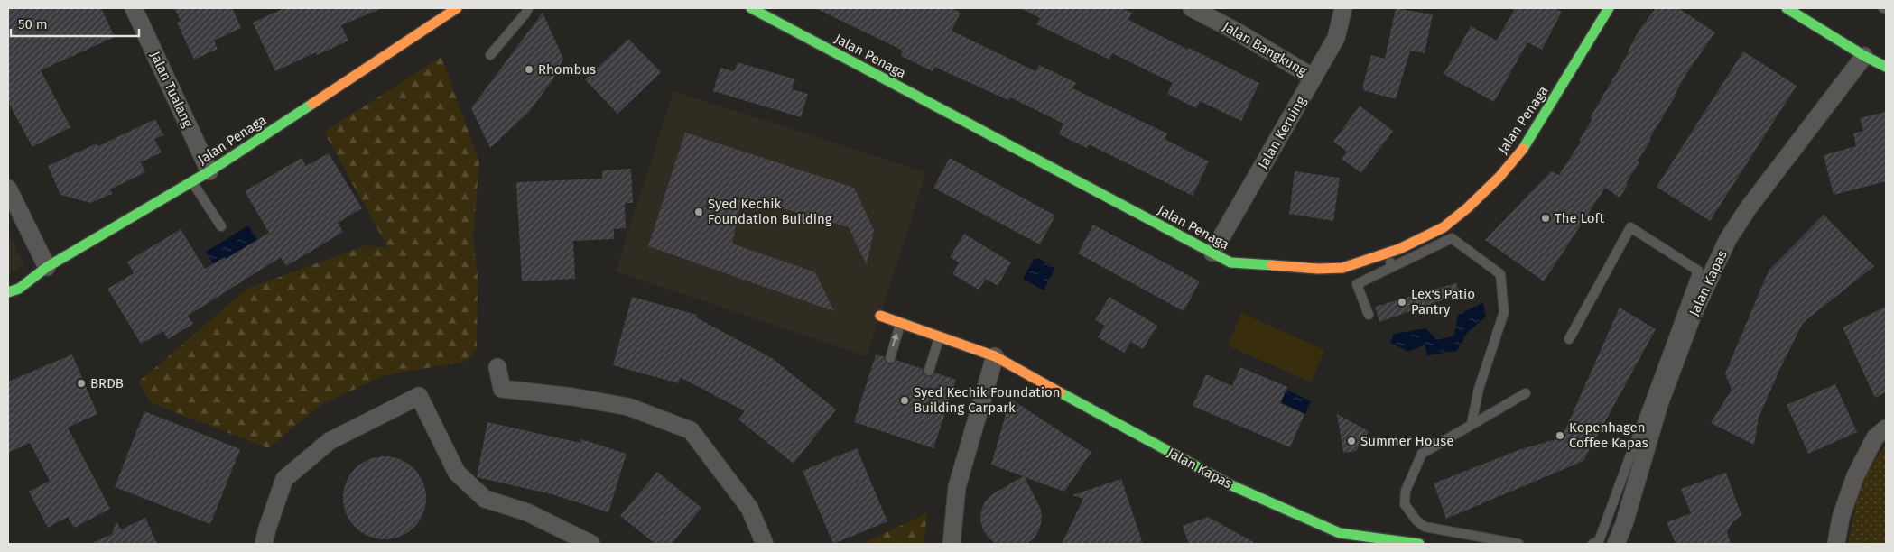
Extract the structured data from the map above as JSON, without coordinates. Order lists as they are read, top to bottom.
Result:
{
  "streets": {
    "street": [
      "Jalan Bangkung",
      "Jalan Penaga",
      "Jalan Tualang",
      "Jalan Keruing",
      "Jalan Kapas"
    ]
  },
  "crossings": [
    ["Jalan Bangkung", "Jalan Keruing"],
    ["Jalan Penaga", "Jalan Tualang"],
    ["Jalan Penaga", "Jalan Keruing"]
  ],
  "places": [
    "Rhombus",
    "Syed Kechik Foundation Building",
    "The Loft",
    "Lex's Patio Pantry",
    "BRDB",
    "Syed Kechik Foundation Building Carpark",
    "Kopenhagen Coffee Kapas",
    "Summer House"
  ],
  "scale_bar": "50 m"
}
